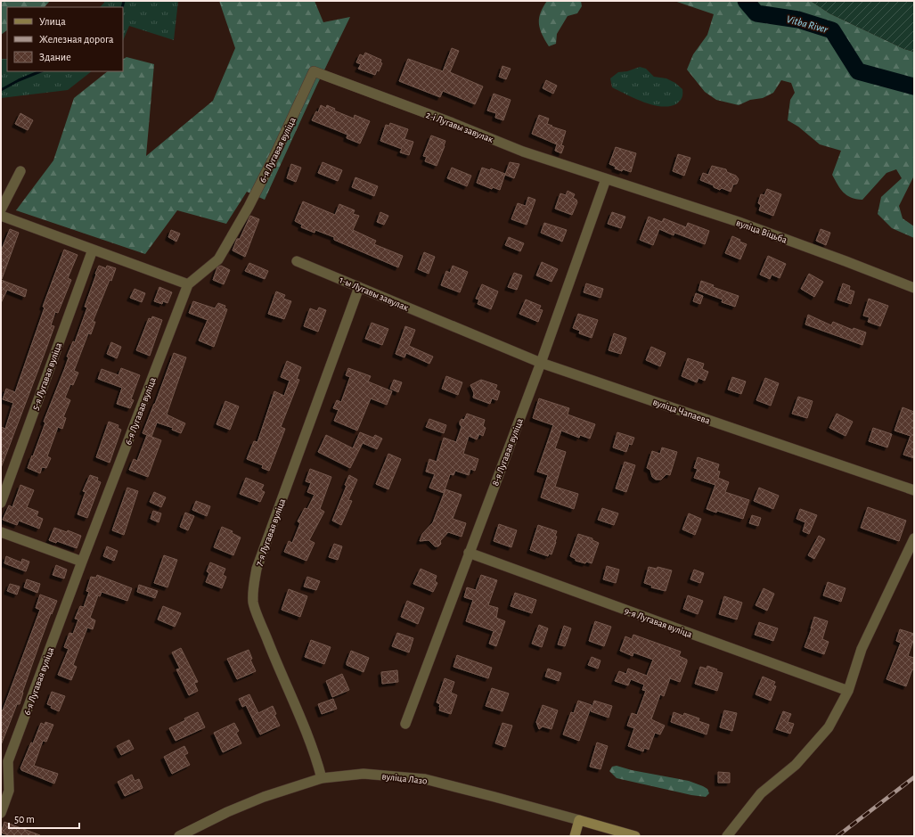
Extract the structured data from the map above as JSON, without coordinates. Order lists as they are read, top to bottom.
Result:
{
  "streets": {
    "main road": ["вуліца Лазо"],
    "street": [
      "2-і Лугавы завулак",
      "6-я Лугавая вуліца",
      "вуліца Віцьба",
      "1-ы Лугавы завулак",
      "5-я Лугавая вуліца",
      "вуліца Чапаева",
      "8-я Лугавая вуліца",
      "7-я Лугавая вуліца",
      "9-я Лугавая вуліца"
    ]
  },
  "crossings": [
    ["2-і Лугавы завулак", "6-я Лугавая вуліца"],
    ["2-і Лугавы завулак", "вуліца Віцьба"],
    ["2-і Лугавы завулак", "8-я Лугавая вуліца"],
    ["вуліца Віцьба", "8-я Лугавая вуліца"],
    ["1-ы Лугавы завулак", "вуліца Чапаева"],
    ["1-ы Лугавы завулак", "7-я Лугавая вуліца"],
    ["вуліца Чапаева", "8-я Лугавая вуліца"],
    ["8-я Лугавая вуліца", "9-я Лугавая вуліца"],
    ["7-я Лугавая вуліца", "вуліца Лазо"]
  ],
  "water": ["Vitba River"],
  "legend": ["Улица", "Железная дорога", "Здание"],
  "scale_bar": "50 m"
}
